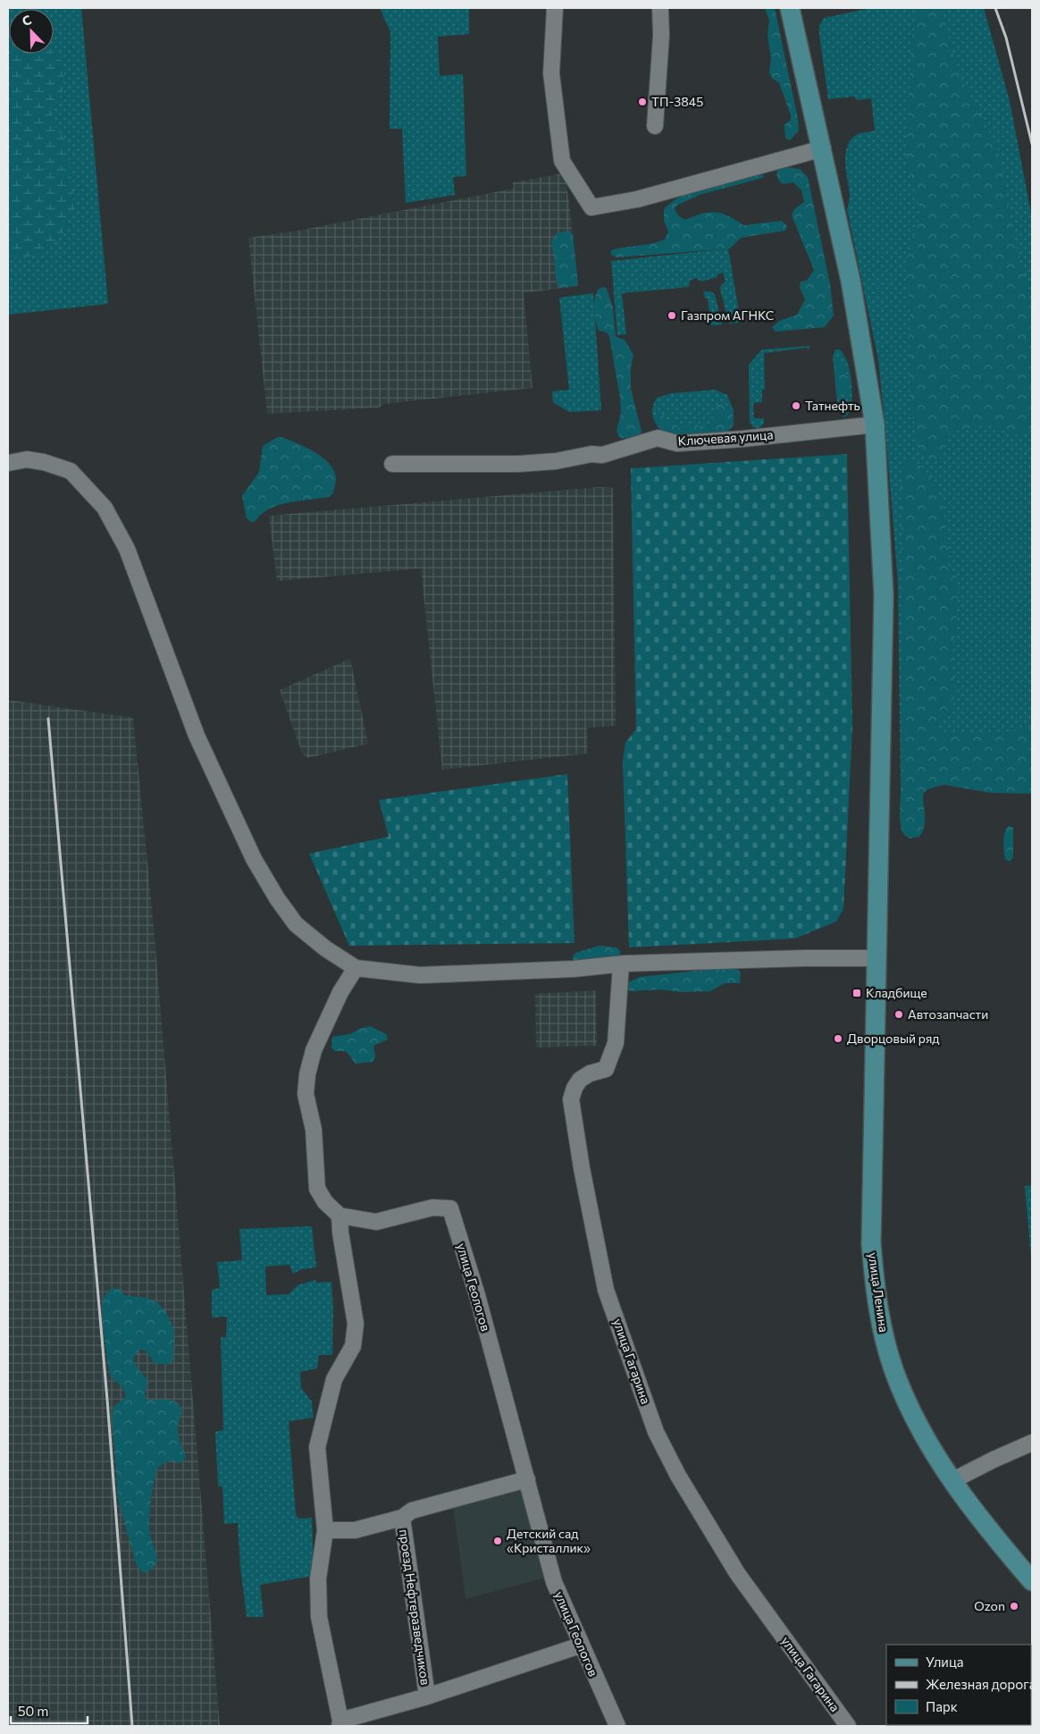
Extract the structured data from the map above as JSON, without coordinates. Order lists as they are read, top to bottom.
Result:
{
  "streets": {
    "main road": ["улица Ленина"],
    "street": [
      "Ключевая улица",
      "улица Геологов",
      "улица Гагарина",
      "проезд Нефтеразведчиков"
    ]
  },
  "crossings": [
    ["Ключевая улица", "улица Ленина"],
    ["улица Геологов", "проезд Нефтеразведчиков"]
  ],
  "places": {
    "other": [
      "ТП-3845",
      "Газпром АГНКС",
      "Татнефть",
      "Автозапчасти",
      "Дворцовый ряд",
      "Детский сад «Кристаллик»",
      "Ozon"
    ],
    "transit": ["Кладбище"]
  },
  "legend": ["Улица", "Железная дорога", "Парк"],
  "scale_bar": "50 m",
  "north": "top left"
}
